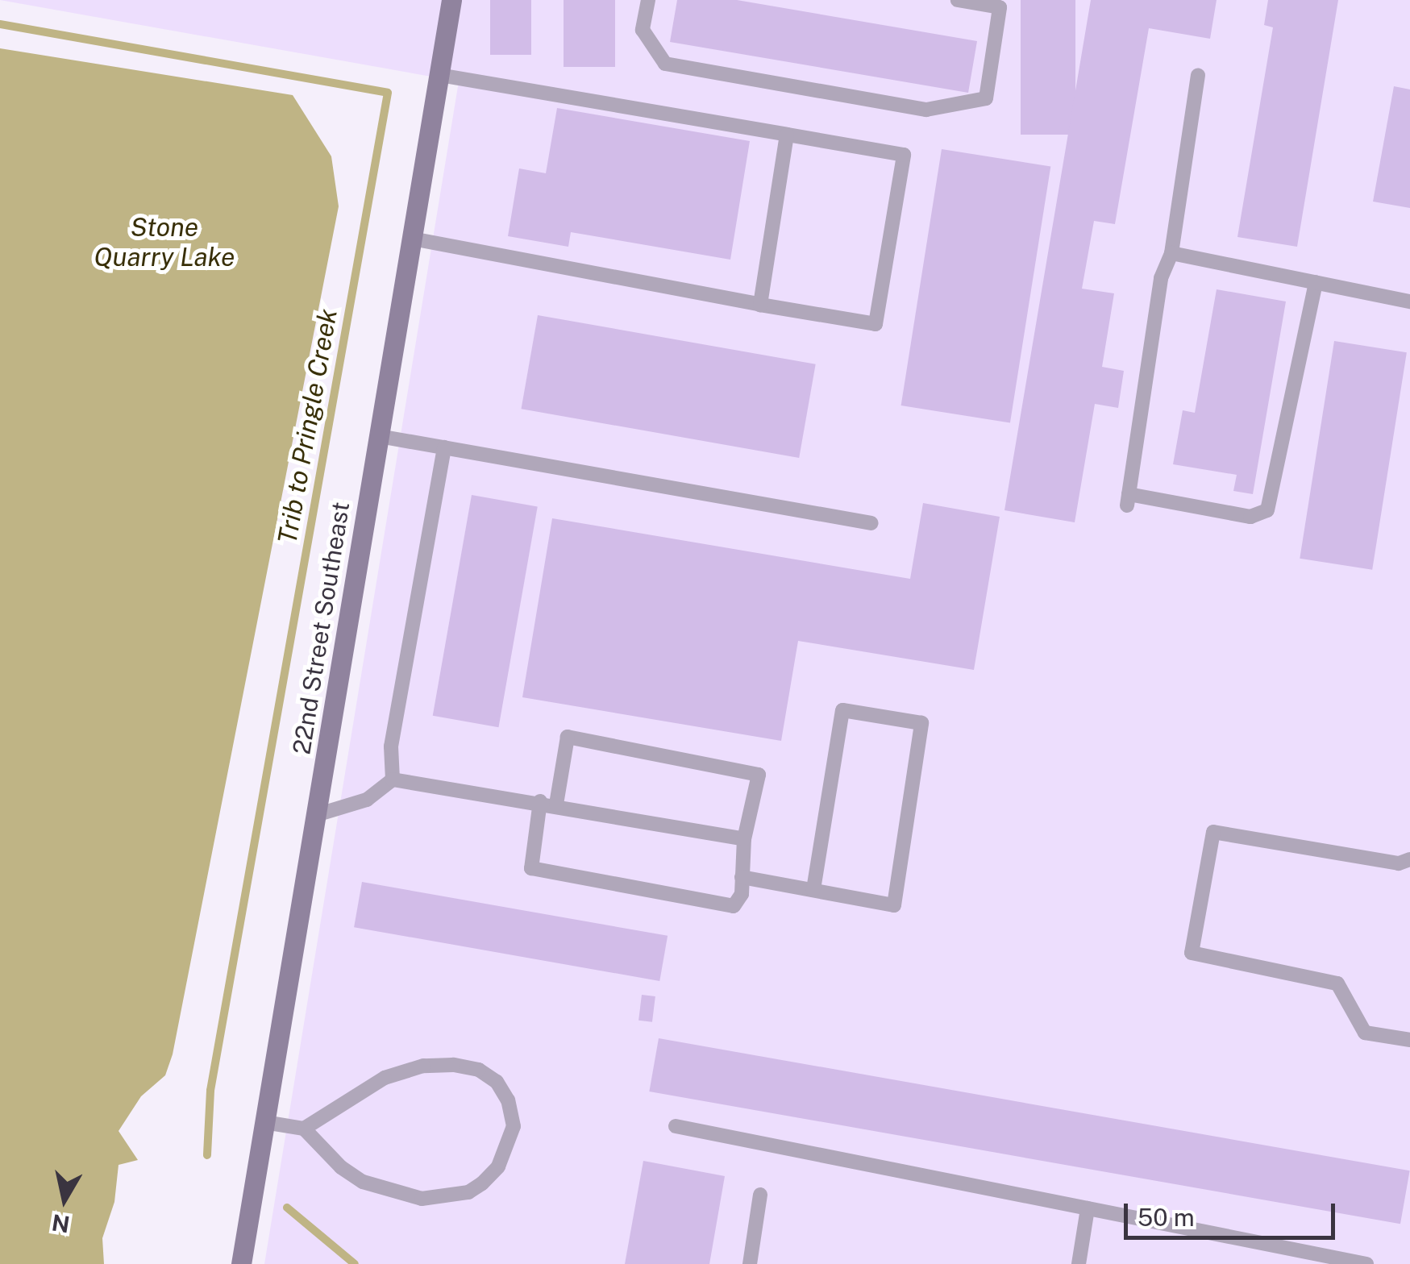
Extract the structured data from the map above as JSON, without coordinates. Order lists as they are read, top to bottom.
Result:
{
  "streets": {
    "street": ["22nd Street Southeast"]
  },
  "water": ["Stone Quarry Lake", "Trib to Pringle Creek"],
  "scale_bar": "50 m",
  "north": "bottom"
}
